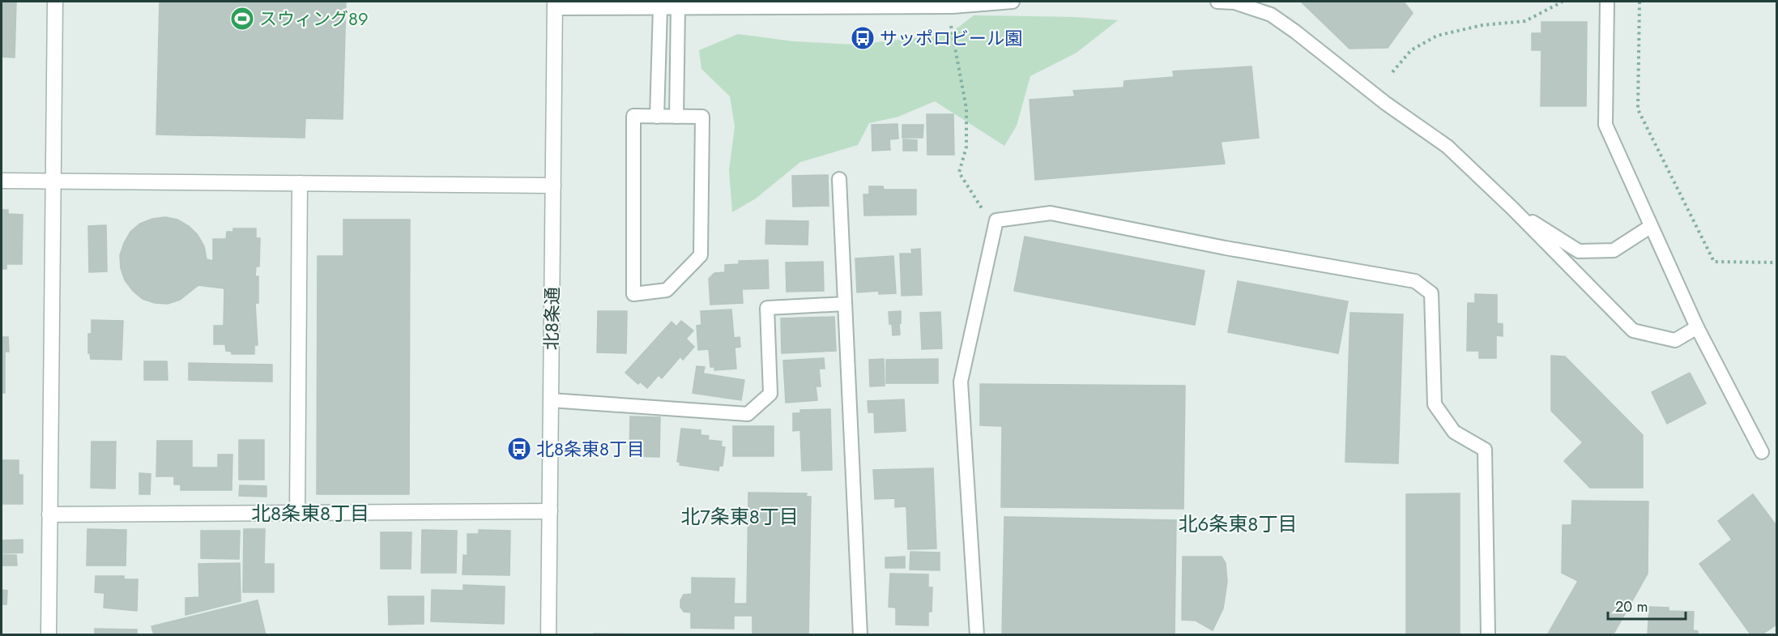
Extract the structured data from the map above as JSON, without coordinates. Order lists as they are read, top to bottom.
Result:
{
  "streets": {
    "street": ["北8条通"]
  },
  "districts": ["北8条東8丁目", "北7条東8丁目", "北6条東8丁目"],
  "places": {
    "sports": ["スウィング89"],
    "bus stop": ["サッポロビール園", "北8条東8丁目"]
  },
  "scale_bar": "20 m"
}
